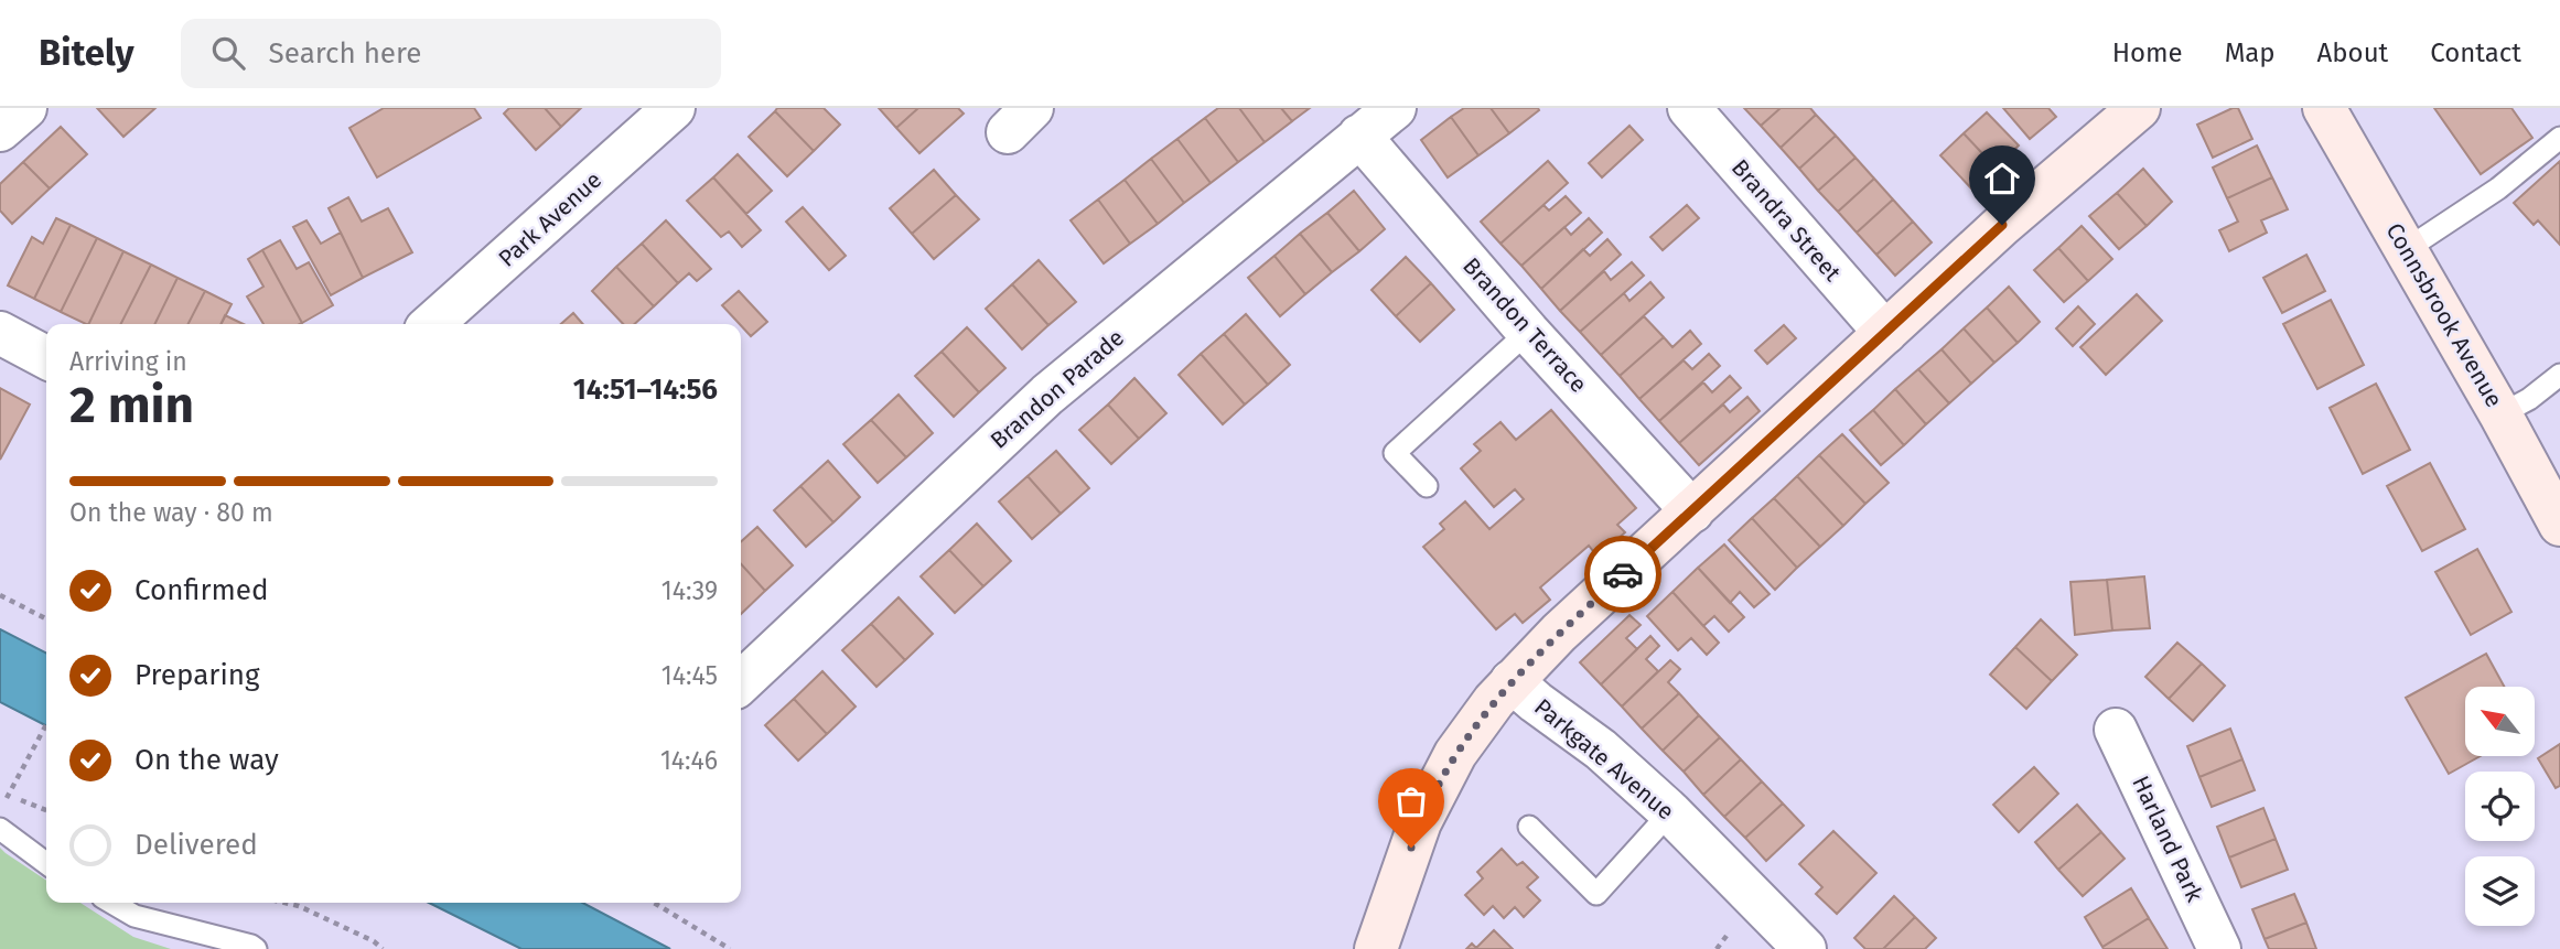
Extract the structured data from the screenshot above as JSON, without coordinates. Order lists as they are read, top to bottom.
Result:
{
  "streets": {
    "street": [
      "Park Avenue",
      "Brandra Street",
      "Connsbrook Avenue",
      "Brandon Terrace",
      "Brandon Parade",
      "Parkgate Avenue",
      "Harland Park"
    ]
  },
  "crossings": [
    ["Brandra Street", "Parkgate Avenue"],
    ["Brandon Terrace", "Brandon Parade"],
    ["Brandon Terrace", "Parkgate Avenue"]
  ],
  "north": "top left",
  "page": {
    "header": "Bitely",
    "search": "Search here",
    "nav": [
      "Home",
      "Map",
      "About",
      "Contact"
    ],
    "heading": ["2 min", "Arriving in", "14:51–14:56"],
    "bar": "On the way · 80 m",
    "list": [
      ["Confirmed", "14:39"],
      ["Preparing", "14:45"],
      ["On the way", "14:46"],
      "Delivered"
    ]
  }
}
